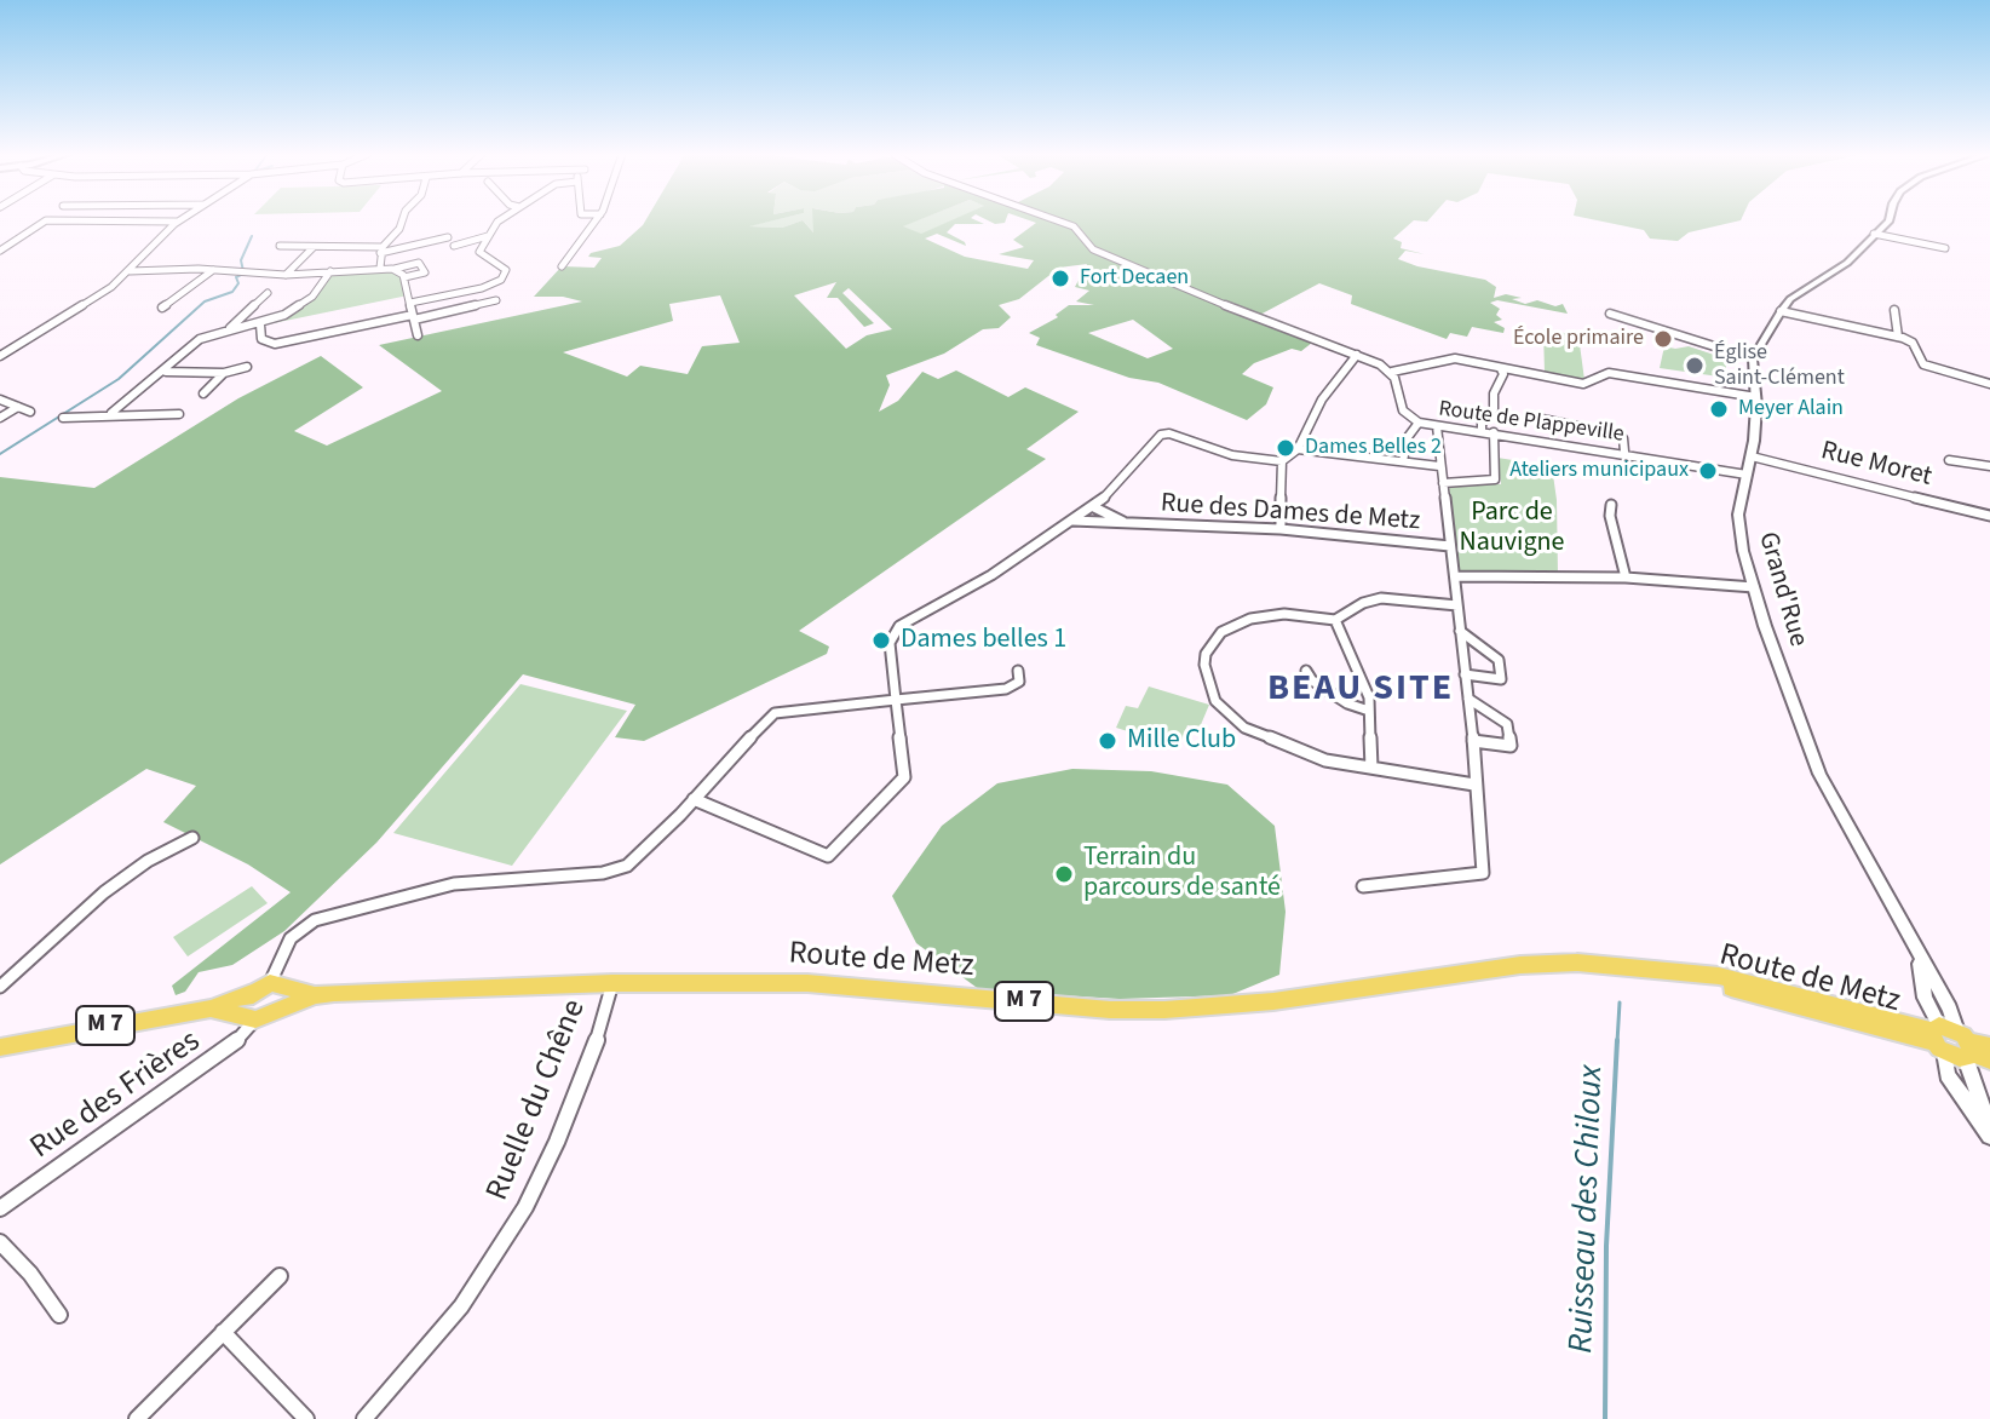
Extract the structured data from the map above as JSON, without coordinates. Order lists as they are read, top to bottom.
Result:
{
  "streets": {
    "main road": ["Route de Metz", "M 7"],
    "street": [
      "Route de Plappeville",
      "Rue Moret",
      "Rue des Dames de Metz",
      "Grand'Rue",
      "Rue des Frières",
      "Ruelle du Chêne"
    ]
  },
  "crossings": [
    ["Route de Plappeville", "Grand'Rue"],
    ["Rue Moret", "Grand'Rue"],
    ["Grand'Rue", "Route de Metz"],
    ["Route de Metz", "M 7"],
    ["Route de Metz", "Rue des Frières"],
    ["Route de Metz", "Ruelle du Chêne"],
    ["M 7", "Rue des Frières"]
  ],
  "districts": ["BEAU SITE"],
  "water": ["Ruisseau des Chiloux"],
  "parks": ["Parc de Nauvigne"],
  "places": [
    "Fort Decaen",
    "École primaire",
    "Église Saint-Clément",
    "Meyer Alain",
    "Dames Belles 2",
    "Ateliers municipaux",
    "Dames belles 1",
    "Mille Club",
    "Terrain du parcours de santé"
  ]
}
